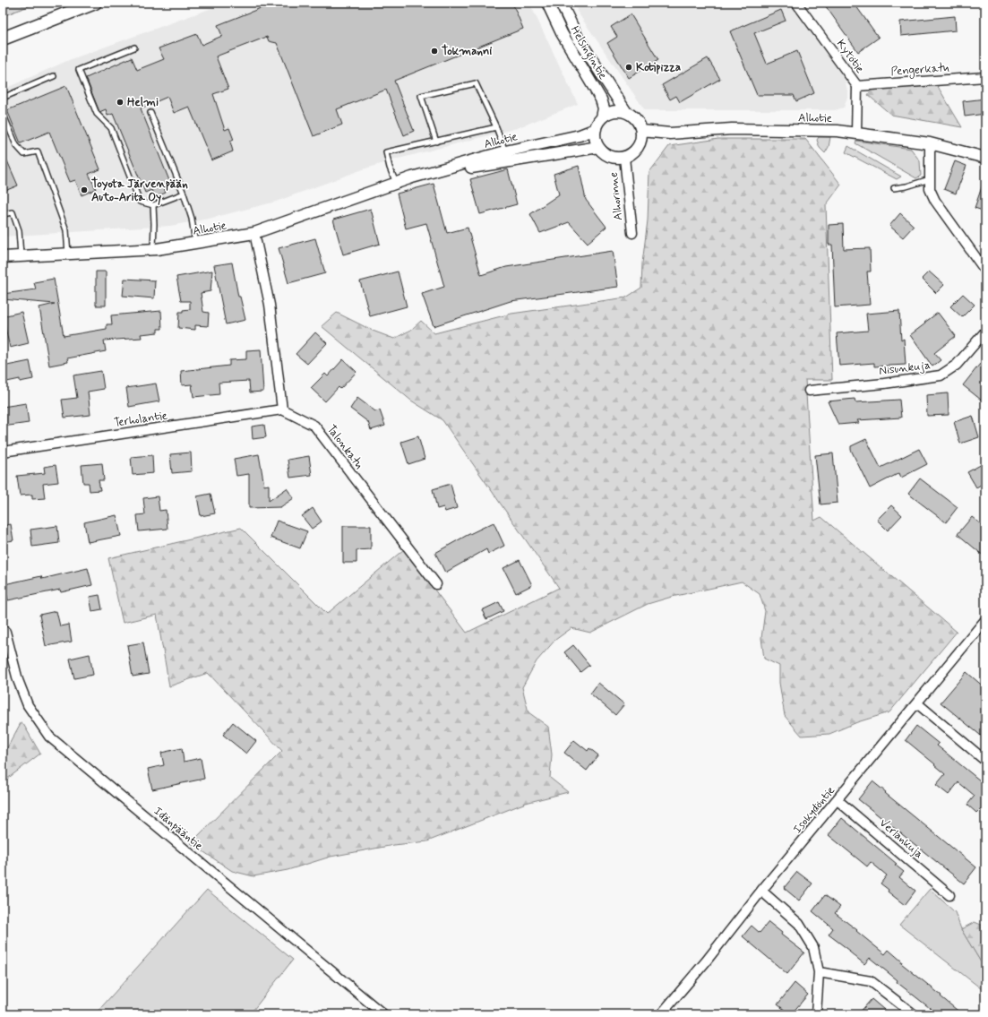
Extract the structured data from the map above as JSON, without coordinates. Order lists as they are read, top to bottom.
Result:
{
  "streets": {
    "street": [
      "Helsingintie",
      "Kytötie",
      "Pengerkatu",
      "Alhotie",
      "Alhorinne",
      "Nisunkuja",
      "Terholantie",
      "Talonkatu",
      "Isokydöntie",
      "Idänpääntie",
      "Verlankuja"
    ]
  },
  "crossings": [
    ["Helsingintie", "Alhotie"],
    ["Helsingintie", "Alhorinne"],
    ["Kytötie", "Pengerkatu"],
    ["Kytötie", "Alhotie"],
    ["Alhotie", "Alhorinne"],
    ["Terholantie", "Talonkatu"],
    ["Isokydöntie", "Verlankuja"]
  ],
  "places": [
    "Tokmanni",
    "Kotipizza",
    "Helmi",
    "Toyota Järvenpään Auto-Arita Oy"
  ]
}
